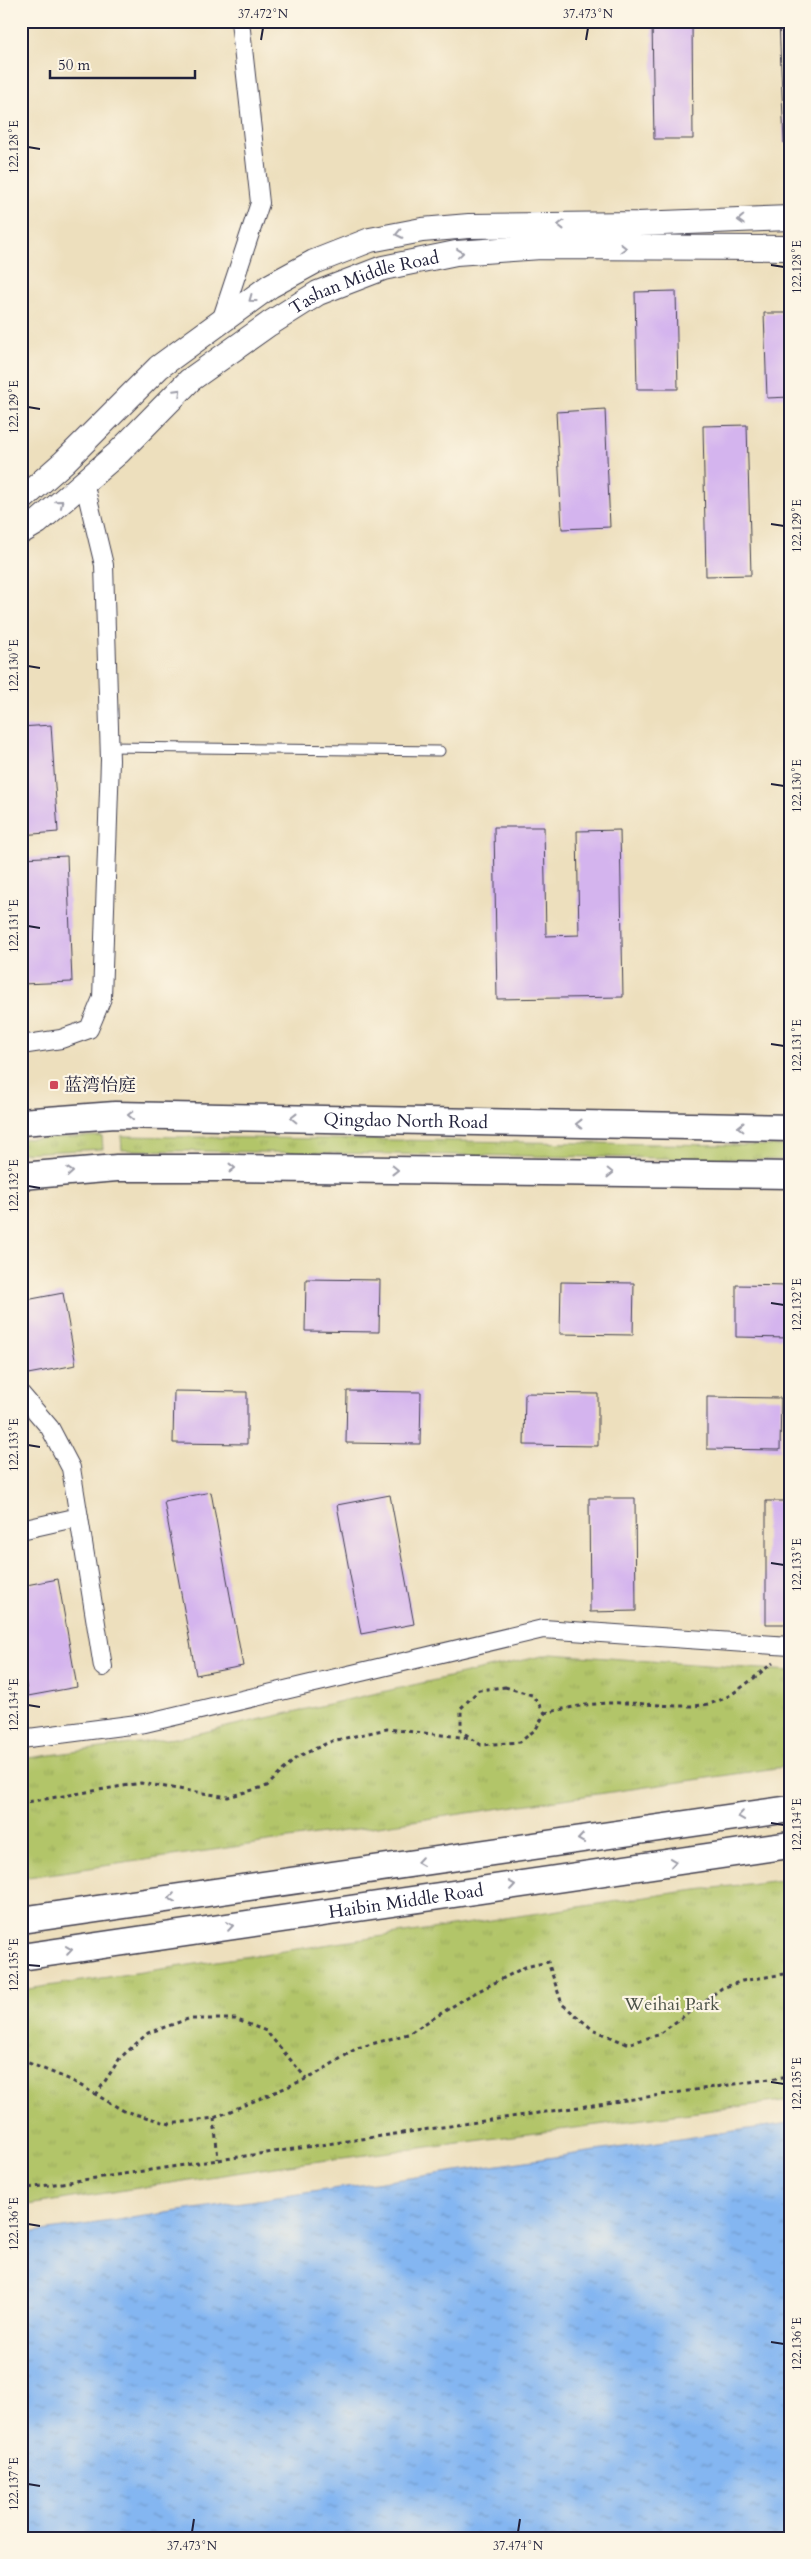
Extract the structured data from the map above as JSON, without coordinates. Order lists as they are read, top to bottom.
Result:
{
  "streets": {
    "main road": ["Tashan Middle Road", "Qingdao North Road", "Haibin Middle Road"]
  },
  "parks": ["Weihai Park"],
  "places": {
    "transit": ["蓝湾怡庭"]
  },
  "scale_bar": "50 m",
  "coordinates": [
    "37.472°N",
    "37.473°N",
    "122.128°E",
    "122.129°E",
    "122.130°E",
    "122.131°E",
    "122.132°E",
    "122.133°E",
    "122.134°E",
    "122.135°E",
    "122.136°E",
    "122.137°E",
    "37.474°N"
  ]
}
